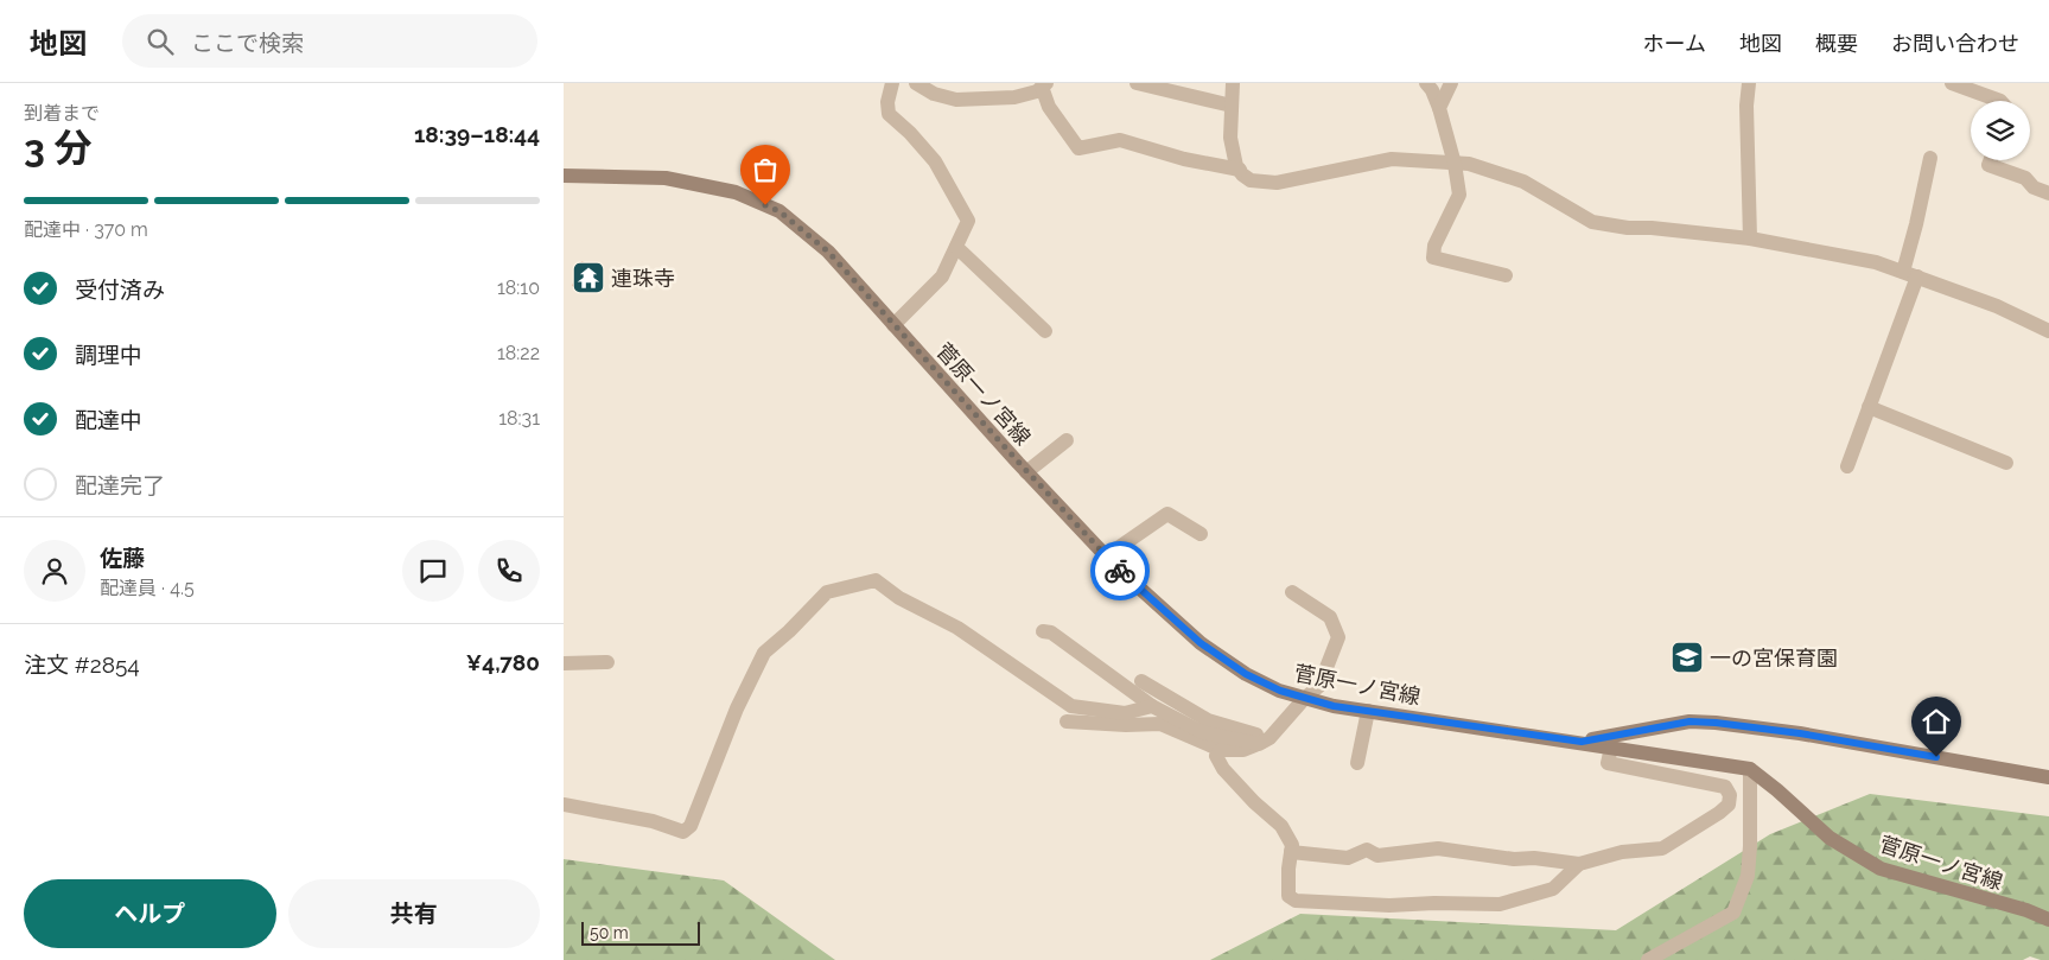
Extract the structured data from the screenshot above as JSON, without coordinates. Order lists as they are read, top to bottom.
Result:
{
  "streets": {
    "main road": ["菅原一ノ宮線"]
  },
  "places": {
    "temple": ["連珠寺"],
    "school or university": ["一の宮保育園"]
  },
  "scale_bar": "50 m",
  "page": {
    "header": "地図",
    "search": "ここで検索",
    "nav": [
      "ホーム",
      "地図",
      "概要",
      "お問い合わせ"
    ],
    "heading": ["3 分", "到着まで", "18:39–18:44"],
    "panel": [
      "佐藤",
      "配達員 · 4.5",
      "注文 #2854",
      "¥4,780"
    ],
    "bar": "配達中 · 370 m",
    "list": [
      ["受付済み", "18:10"],
      ["調理中", "18:22"],
      ["配達中", "18:31"],
      "配達完了"
    ],
    "buttons": ["ヘルプ", "共有"],
    "scale": "50 m"
  }
}
